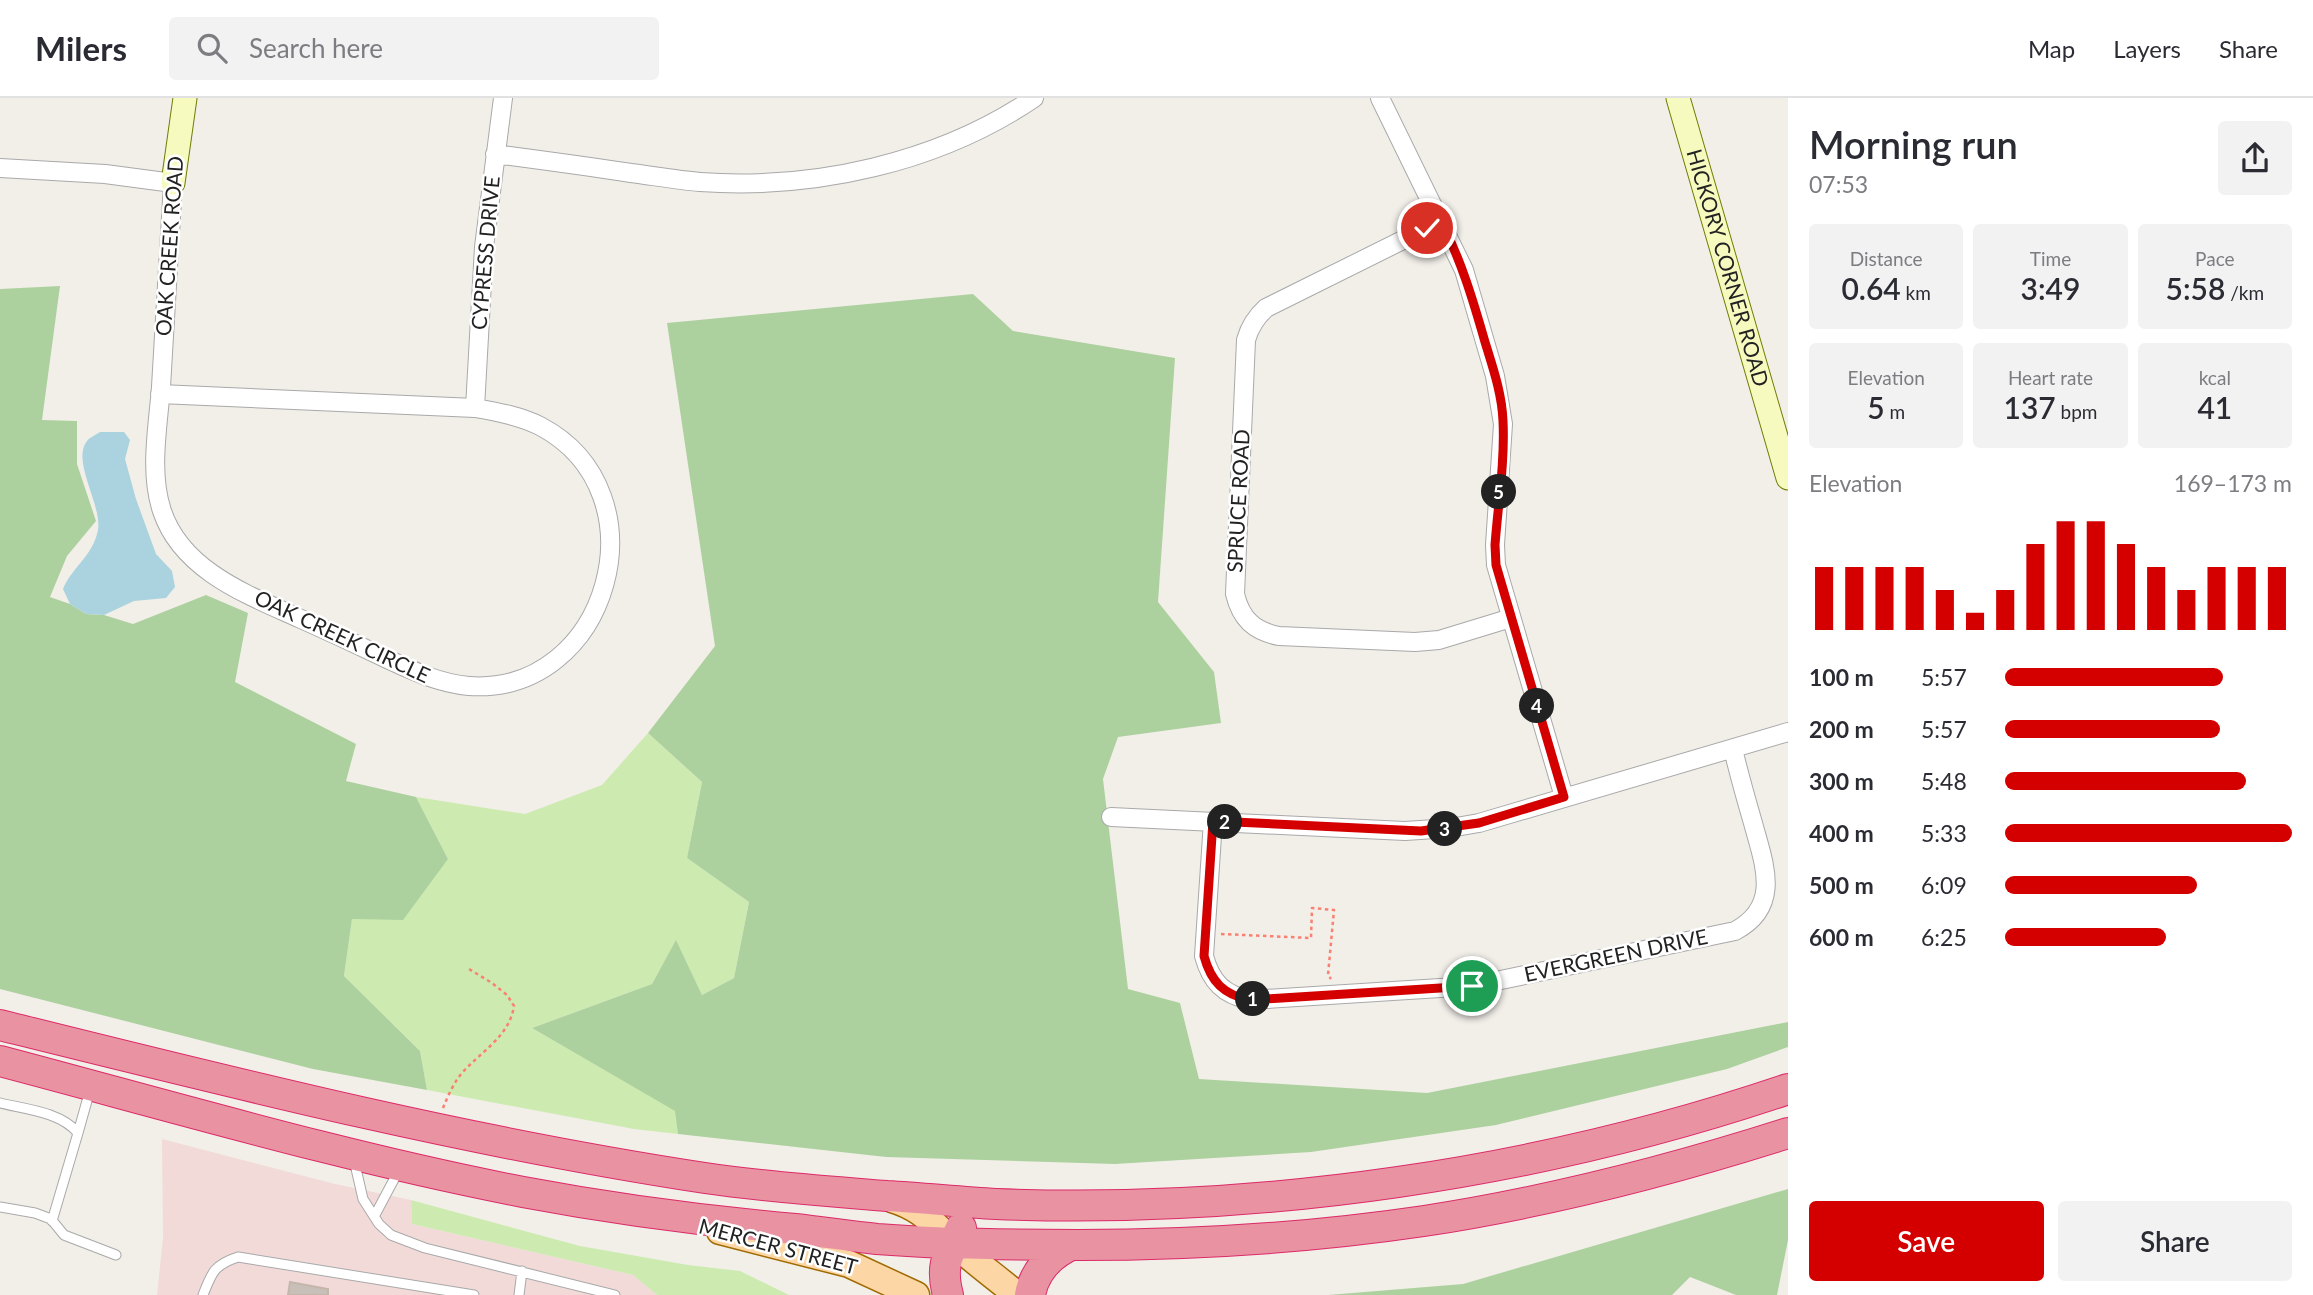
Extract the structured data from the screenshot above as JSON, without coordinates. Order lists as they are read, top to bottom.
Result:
{
  "streets": {
    "main road": ["MERCER STREET"],
    "street": [
      "OAK CREEK ROAD",
      "CYPRESS DRIVE",
      "HICKORY CORNER ROAD",
      "SPRUCE ROAD",
      "OAK CREEK CIRCLE",
      "EVERGREEN DRIVE"
    ]
  },
  "crossings": [
    ["OAK CREEK ROAD", "OAK CREEK CIRCLE"],
    ["CYPRESS DRIVE", "OAK CREEK CIRCLE"]
  ],
  "page": {
    "header": "Milers",
    "search": "Search here",
    "nav": ["Map", "Layers", "Share"],
    "heading": ["Morning run", "07:53"],
    "stats": [
      ["Distance", "0.64 km"],
      ["Time", "3:49"],
      ["Pace", "5:58 /km"],
      ["Elevation", "5 m"],
      ["Heart rate", "137 bpm"],
      ["kcal", "41"]
    ],
    "chart": ["Elevation", "169–173 m"],
    "pins": [
      "5",
      "4",
      "2",
      "3",
      "1"
    ],
    "list": [
      {
        "name": "100 m",
        "note": "5:57"
      },
      {
        "name": "200 m",
        "note": "5:57"
      },
      {
        "name": "300 m",
        "note": "5:48"
      },
      {
        "name": "400 m",
        "note": "5:33"
      },
      {
        "name": "500 m",
        "note": "6:09"
      },
      {
        "name": "600 m",
        "note": "6:25"
      }
    ],
    "buttons": ["Save", "Share"]
  }
}
